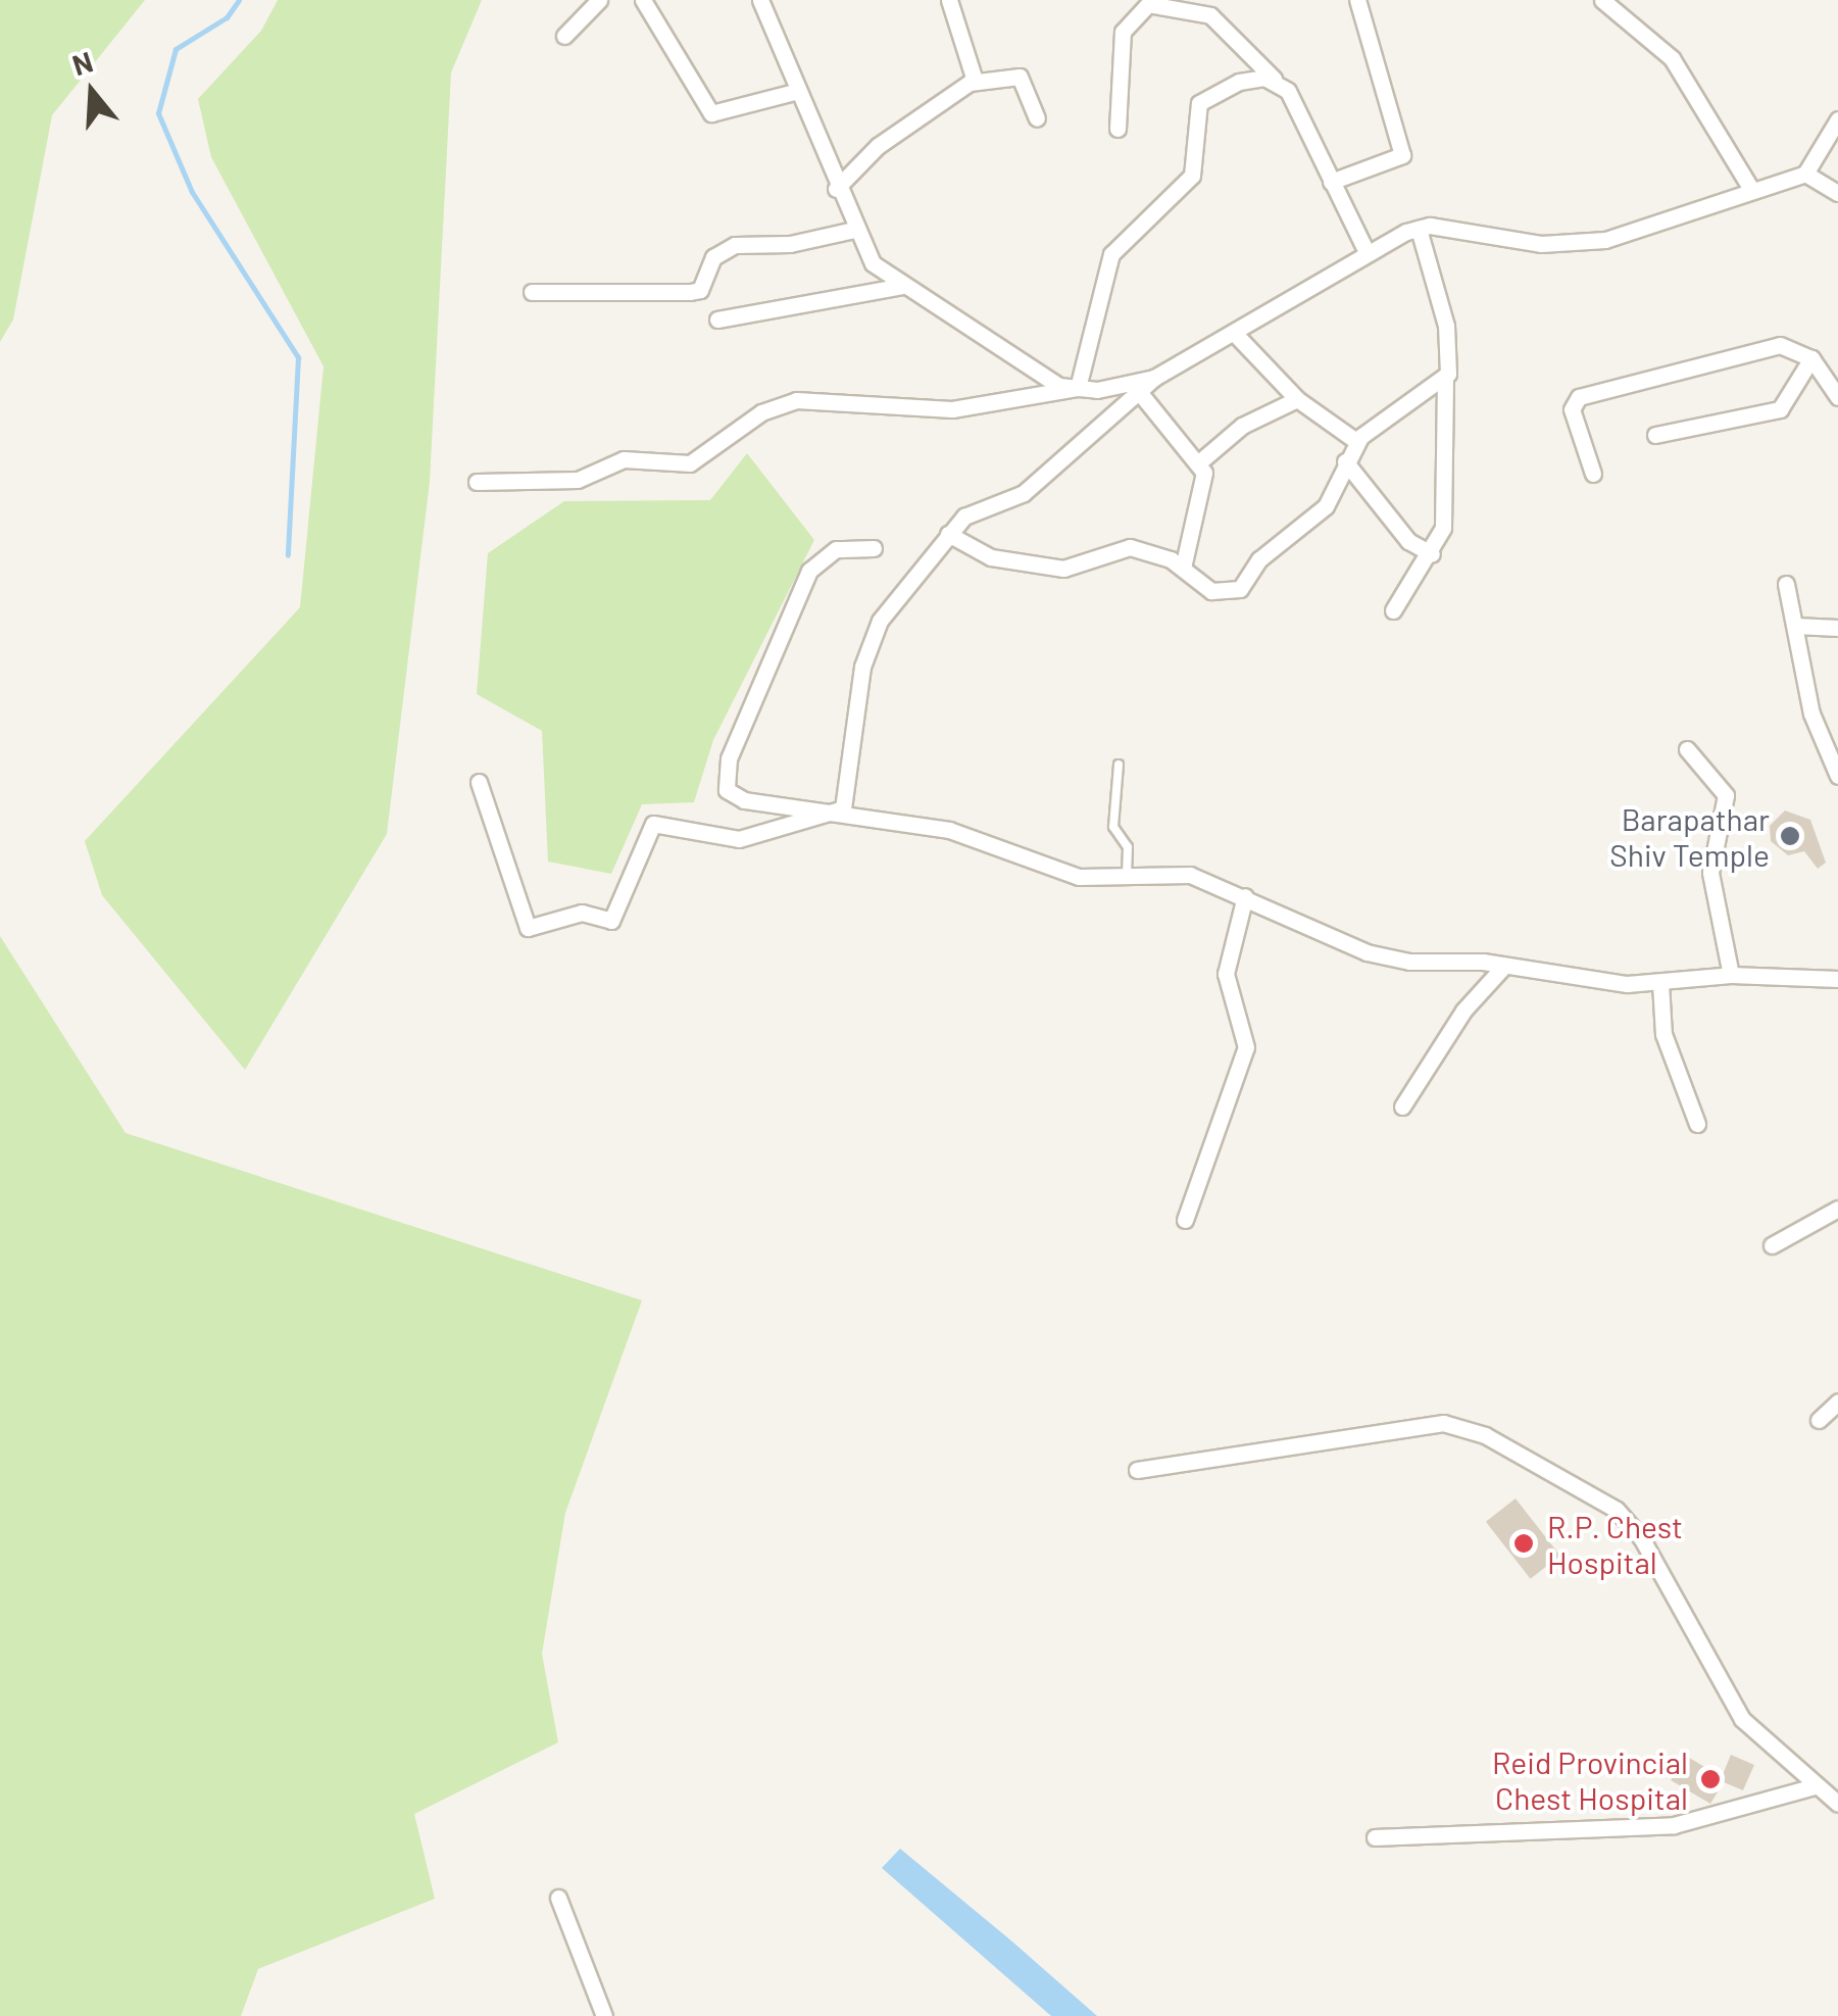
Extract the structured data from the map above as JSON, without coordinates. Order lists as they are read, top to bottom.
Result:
{
  "places": ["Barapathar Shiv Temple", "R.P. Chest Hospital", "Reid Provincial Chest Hospital"],
  "north": "top"
}
